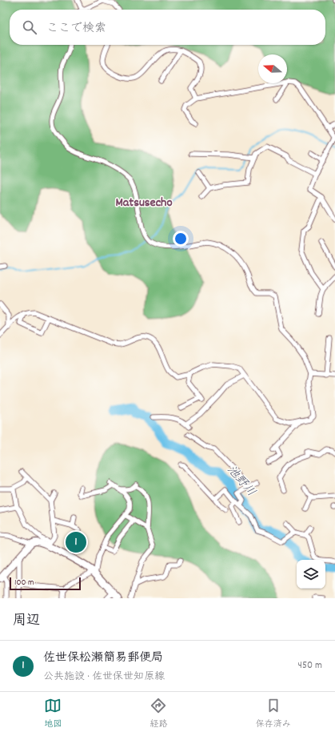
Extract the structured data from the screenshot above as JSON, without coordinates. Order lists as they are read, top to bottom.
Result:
{
  "districts": ["Matsusecho"],
  "water": ["池野川"],
  "scale_bar": "100 m",
  "north": "left",
  "page": {
    "search": "ここで検索",
    "pins": "1",
    "scale": "100 m",
    "heading": "周辺",
    "list": [
      {
        "mark": "1",
        "name": "佐世保松瀬簡易郵便局",
        "note": "公共施設 · 佐世保世知原線",
        "value": "450 m"
      }
    ],
    "nav": ["地図", "経路", "保存済み"]
  }
}
